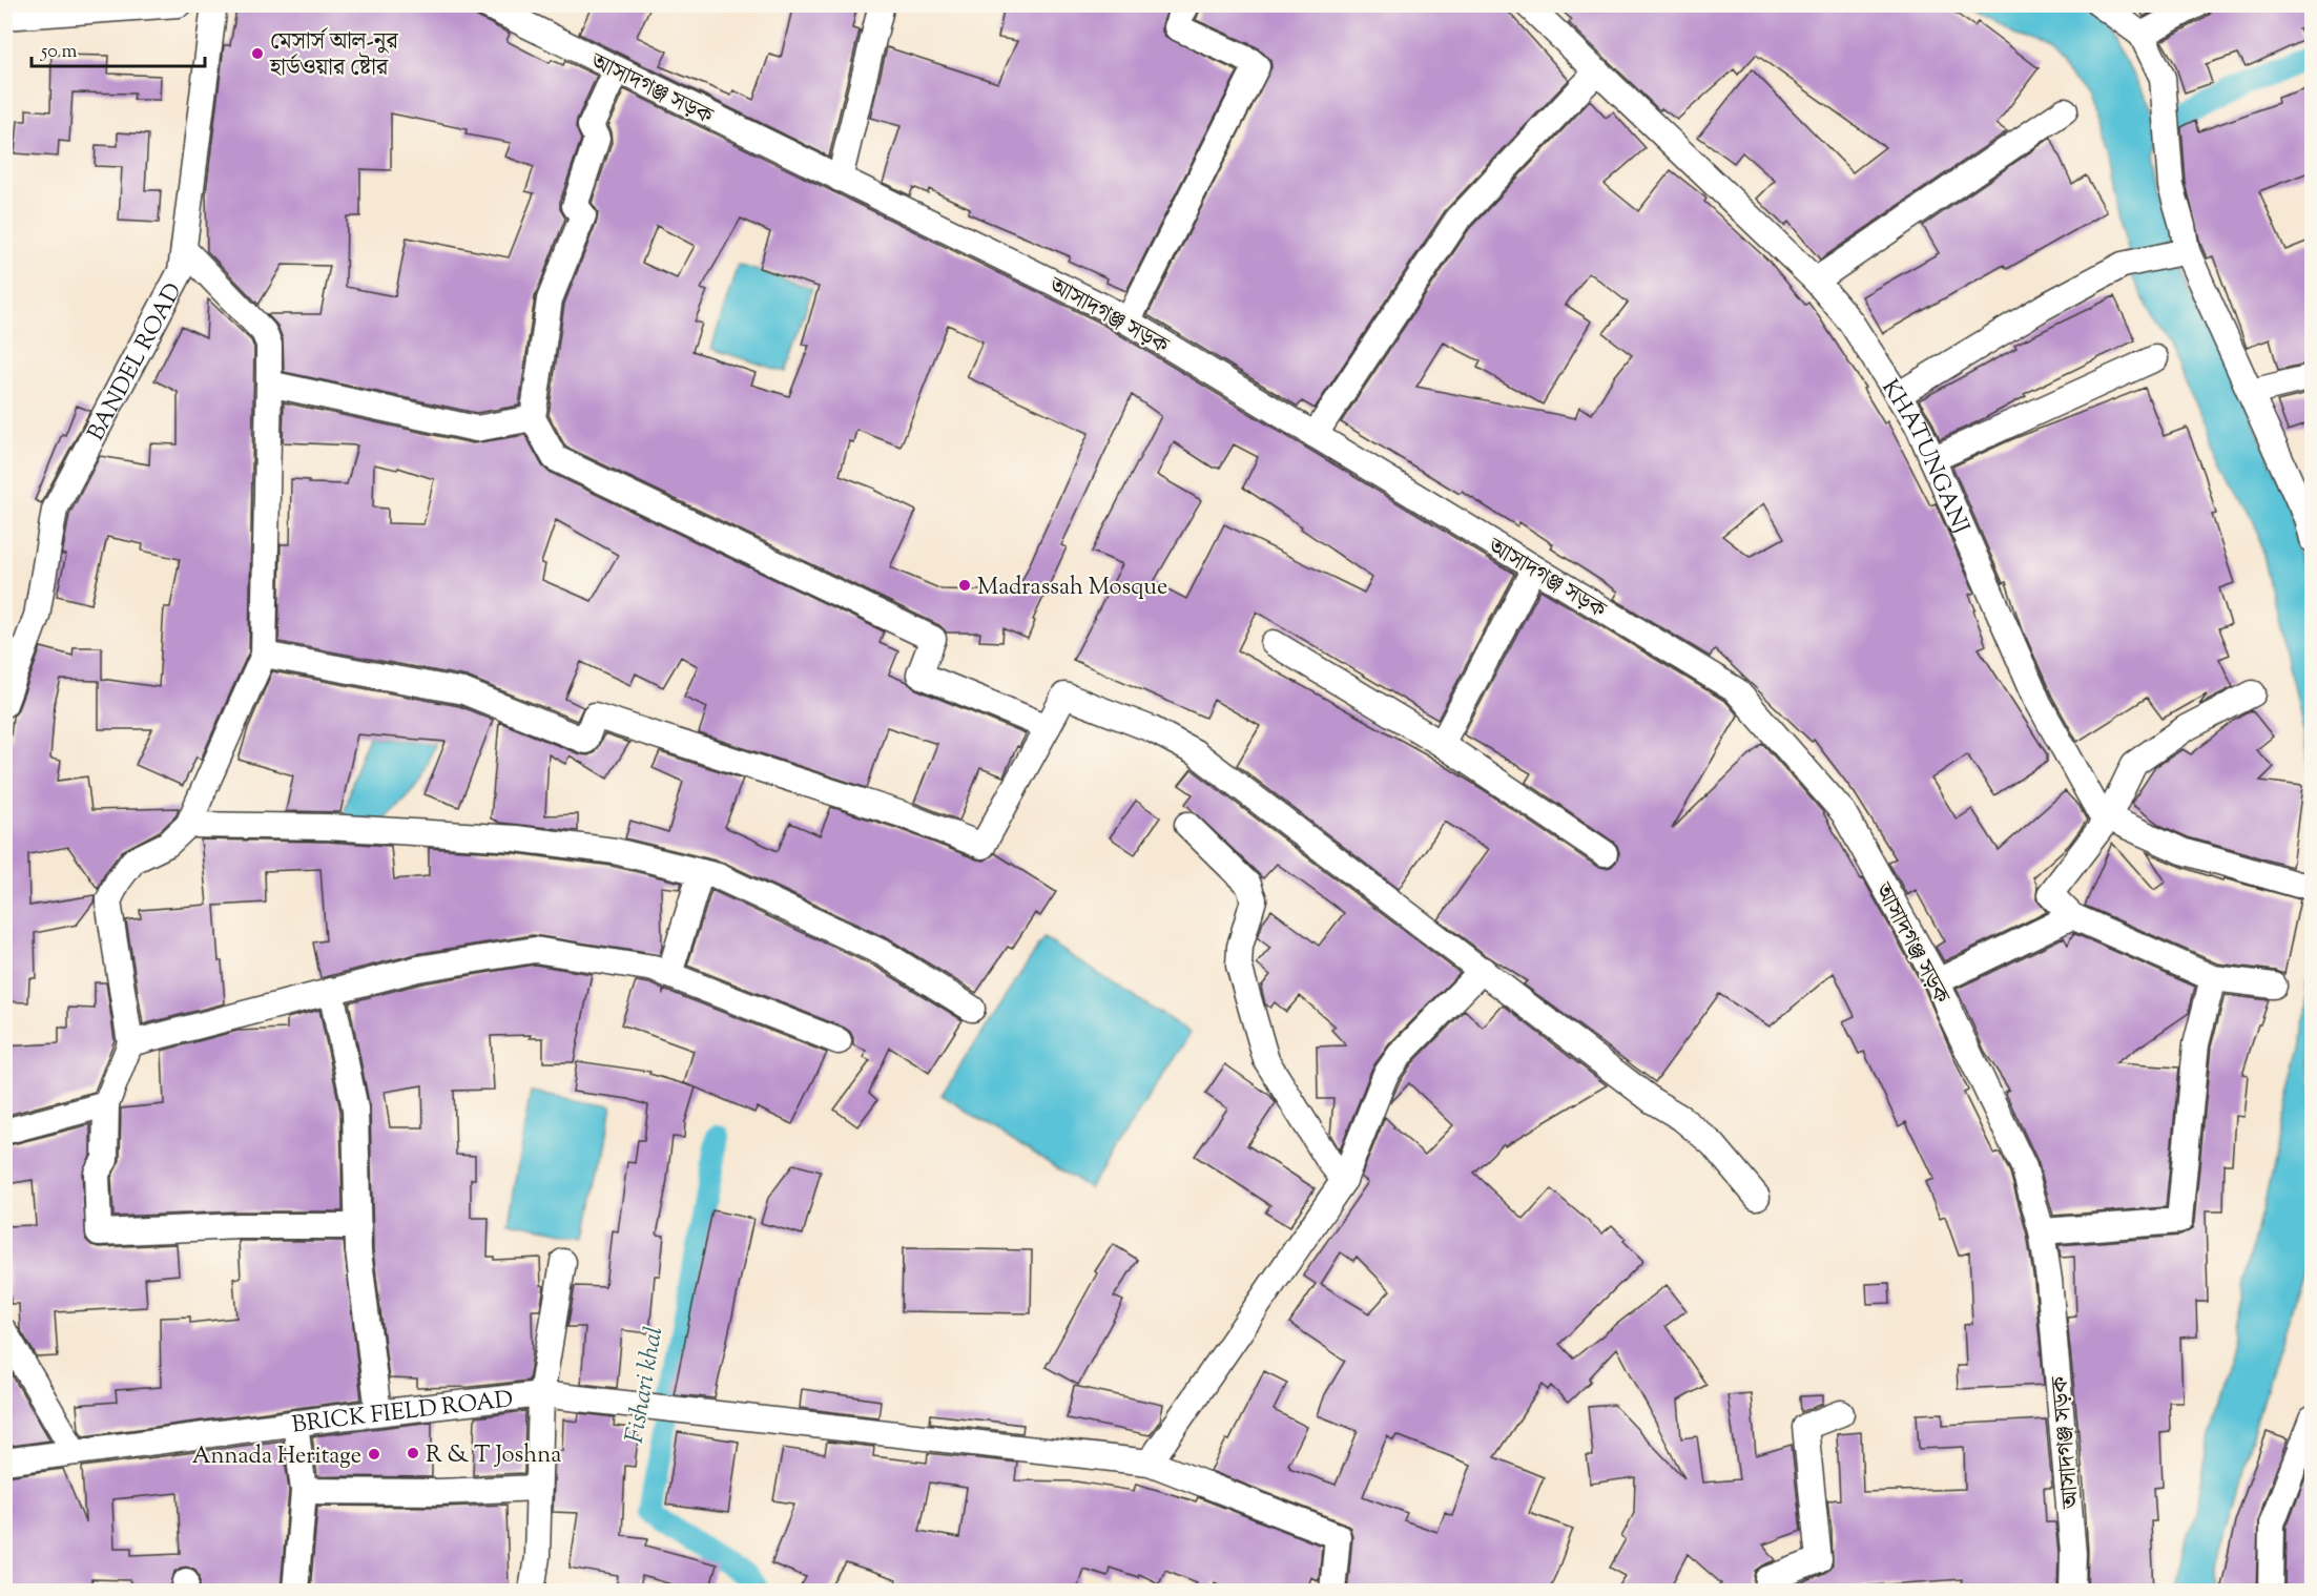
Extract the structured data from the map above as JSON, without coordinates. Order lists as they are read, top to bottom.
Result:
{
  "streets": {
    "street": [
      "আসাদগঞ্জ সড়ক",
      "BANDEL ROAD",
      "KHATUNGANJ",
      "BRICK FIELD ROAD"
    ]
  },
  "water": ["Fishari khal"],
  "places": [
    "মেসার্স আল-নুর হার্ডওয়ার ষ্টোর",
    "Madrassah Mosque",
    "R & T Joshna",
    "Annada Heritage"
  ],
  "scale_bar": "50 m"
}
